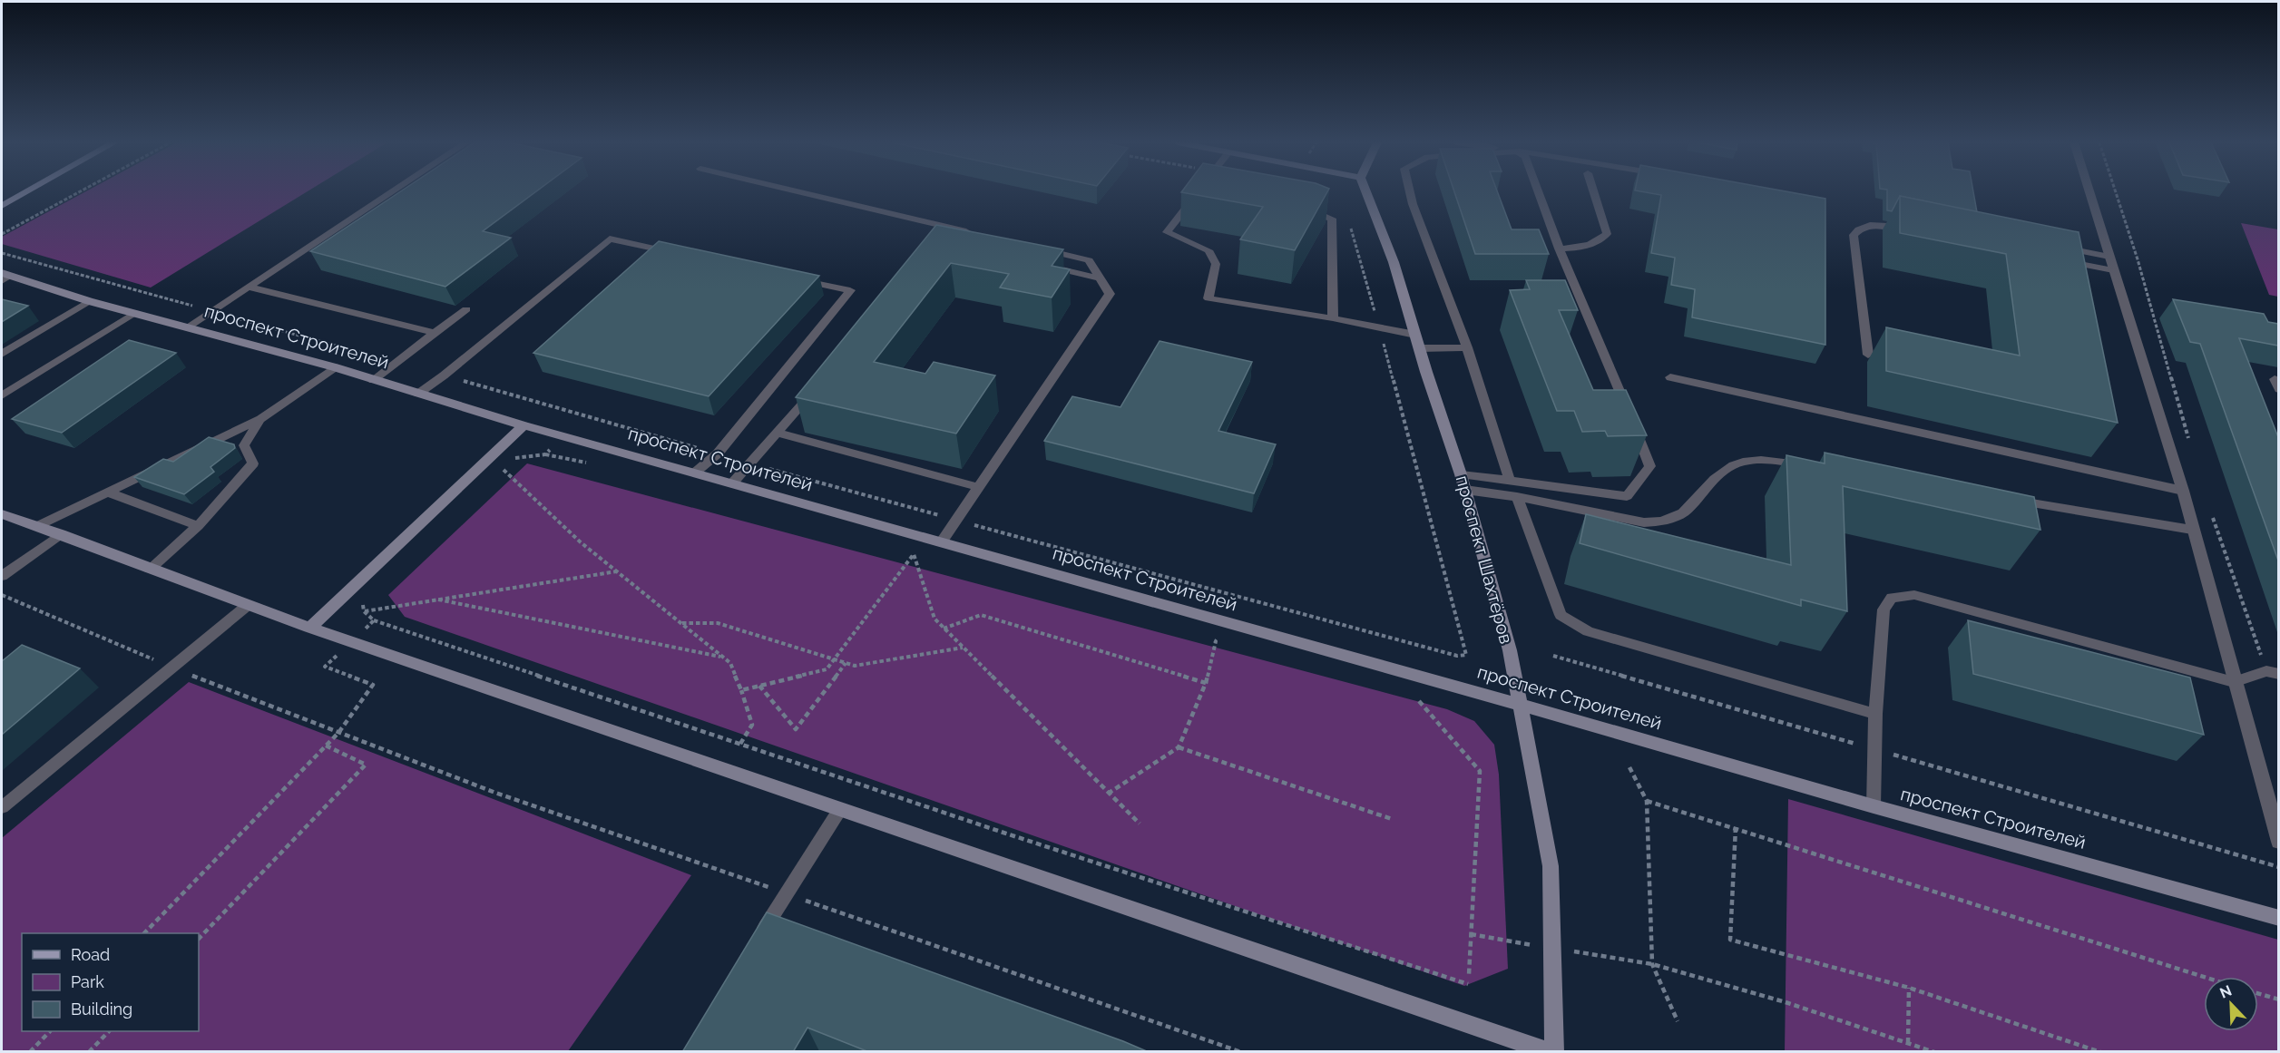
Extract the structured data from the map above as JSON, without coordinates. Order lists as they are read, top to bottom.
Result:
{
  "streets": {
    "main road": ["проспект Строителей", "проспект Шахтёров"]
  },
  "crossings": [
    ["проспект Строителей", "проспект Шахтёров"]
  ],
  "legend": ["Road", "Park", "Building"],
  "north": "top left"
}
